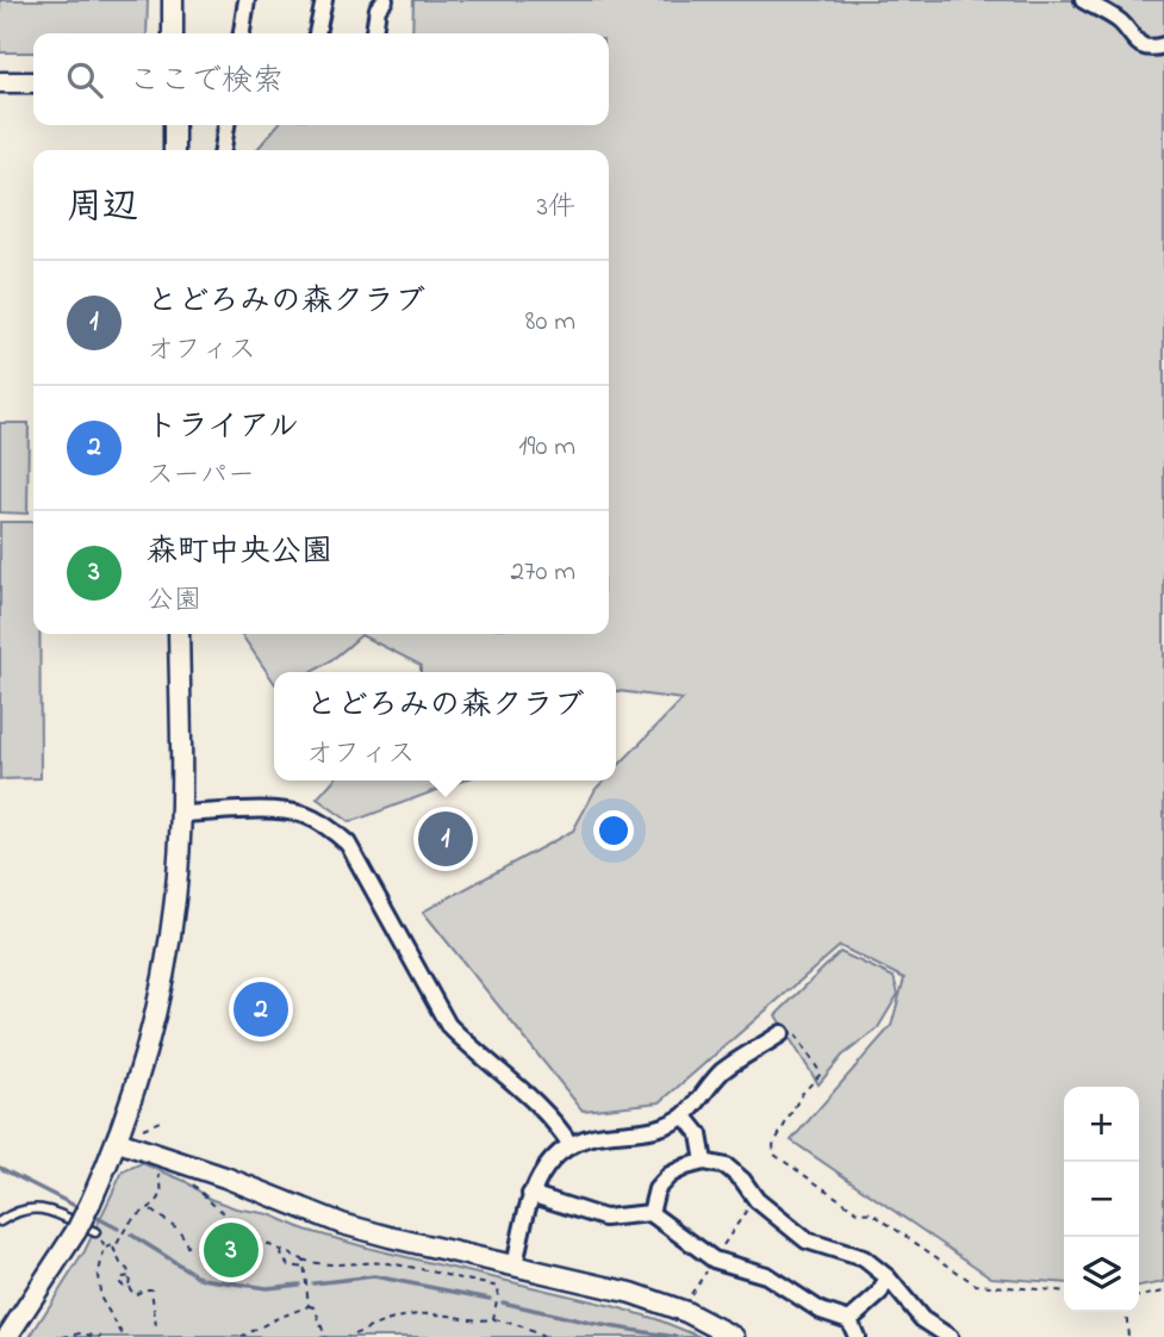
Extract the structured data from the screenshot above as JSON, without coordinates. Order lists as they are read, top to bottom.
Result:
{
  "page": {
    "search": "ここで検索",
    "heading": ["周辺", "3件"],
    "list": [
      {
        "mark": "1",
        "name": "とどろみの森クラブ",
        "note": "オフィス",
        "value": "80 m"
      },
      {
        "mark": "2",
        "name": "トライアル",
        "note": "スーパー",
        "value": "190 m"
      },
      {
        "mark": "3",
        "name": "森町中央公園",
        "note": "公園",
        "value": "270 m"
      }
    ],
    "popup": ["とどろみの森クラブ", "オフィス"],
    "pins": ["1", "2", "3"],
    "map_buttons": ["+", "−"]
  }
}
